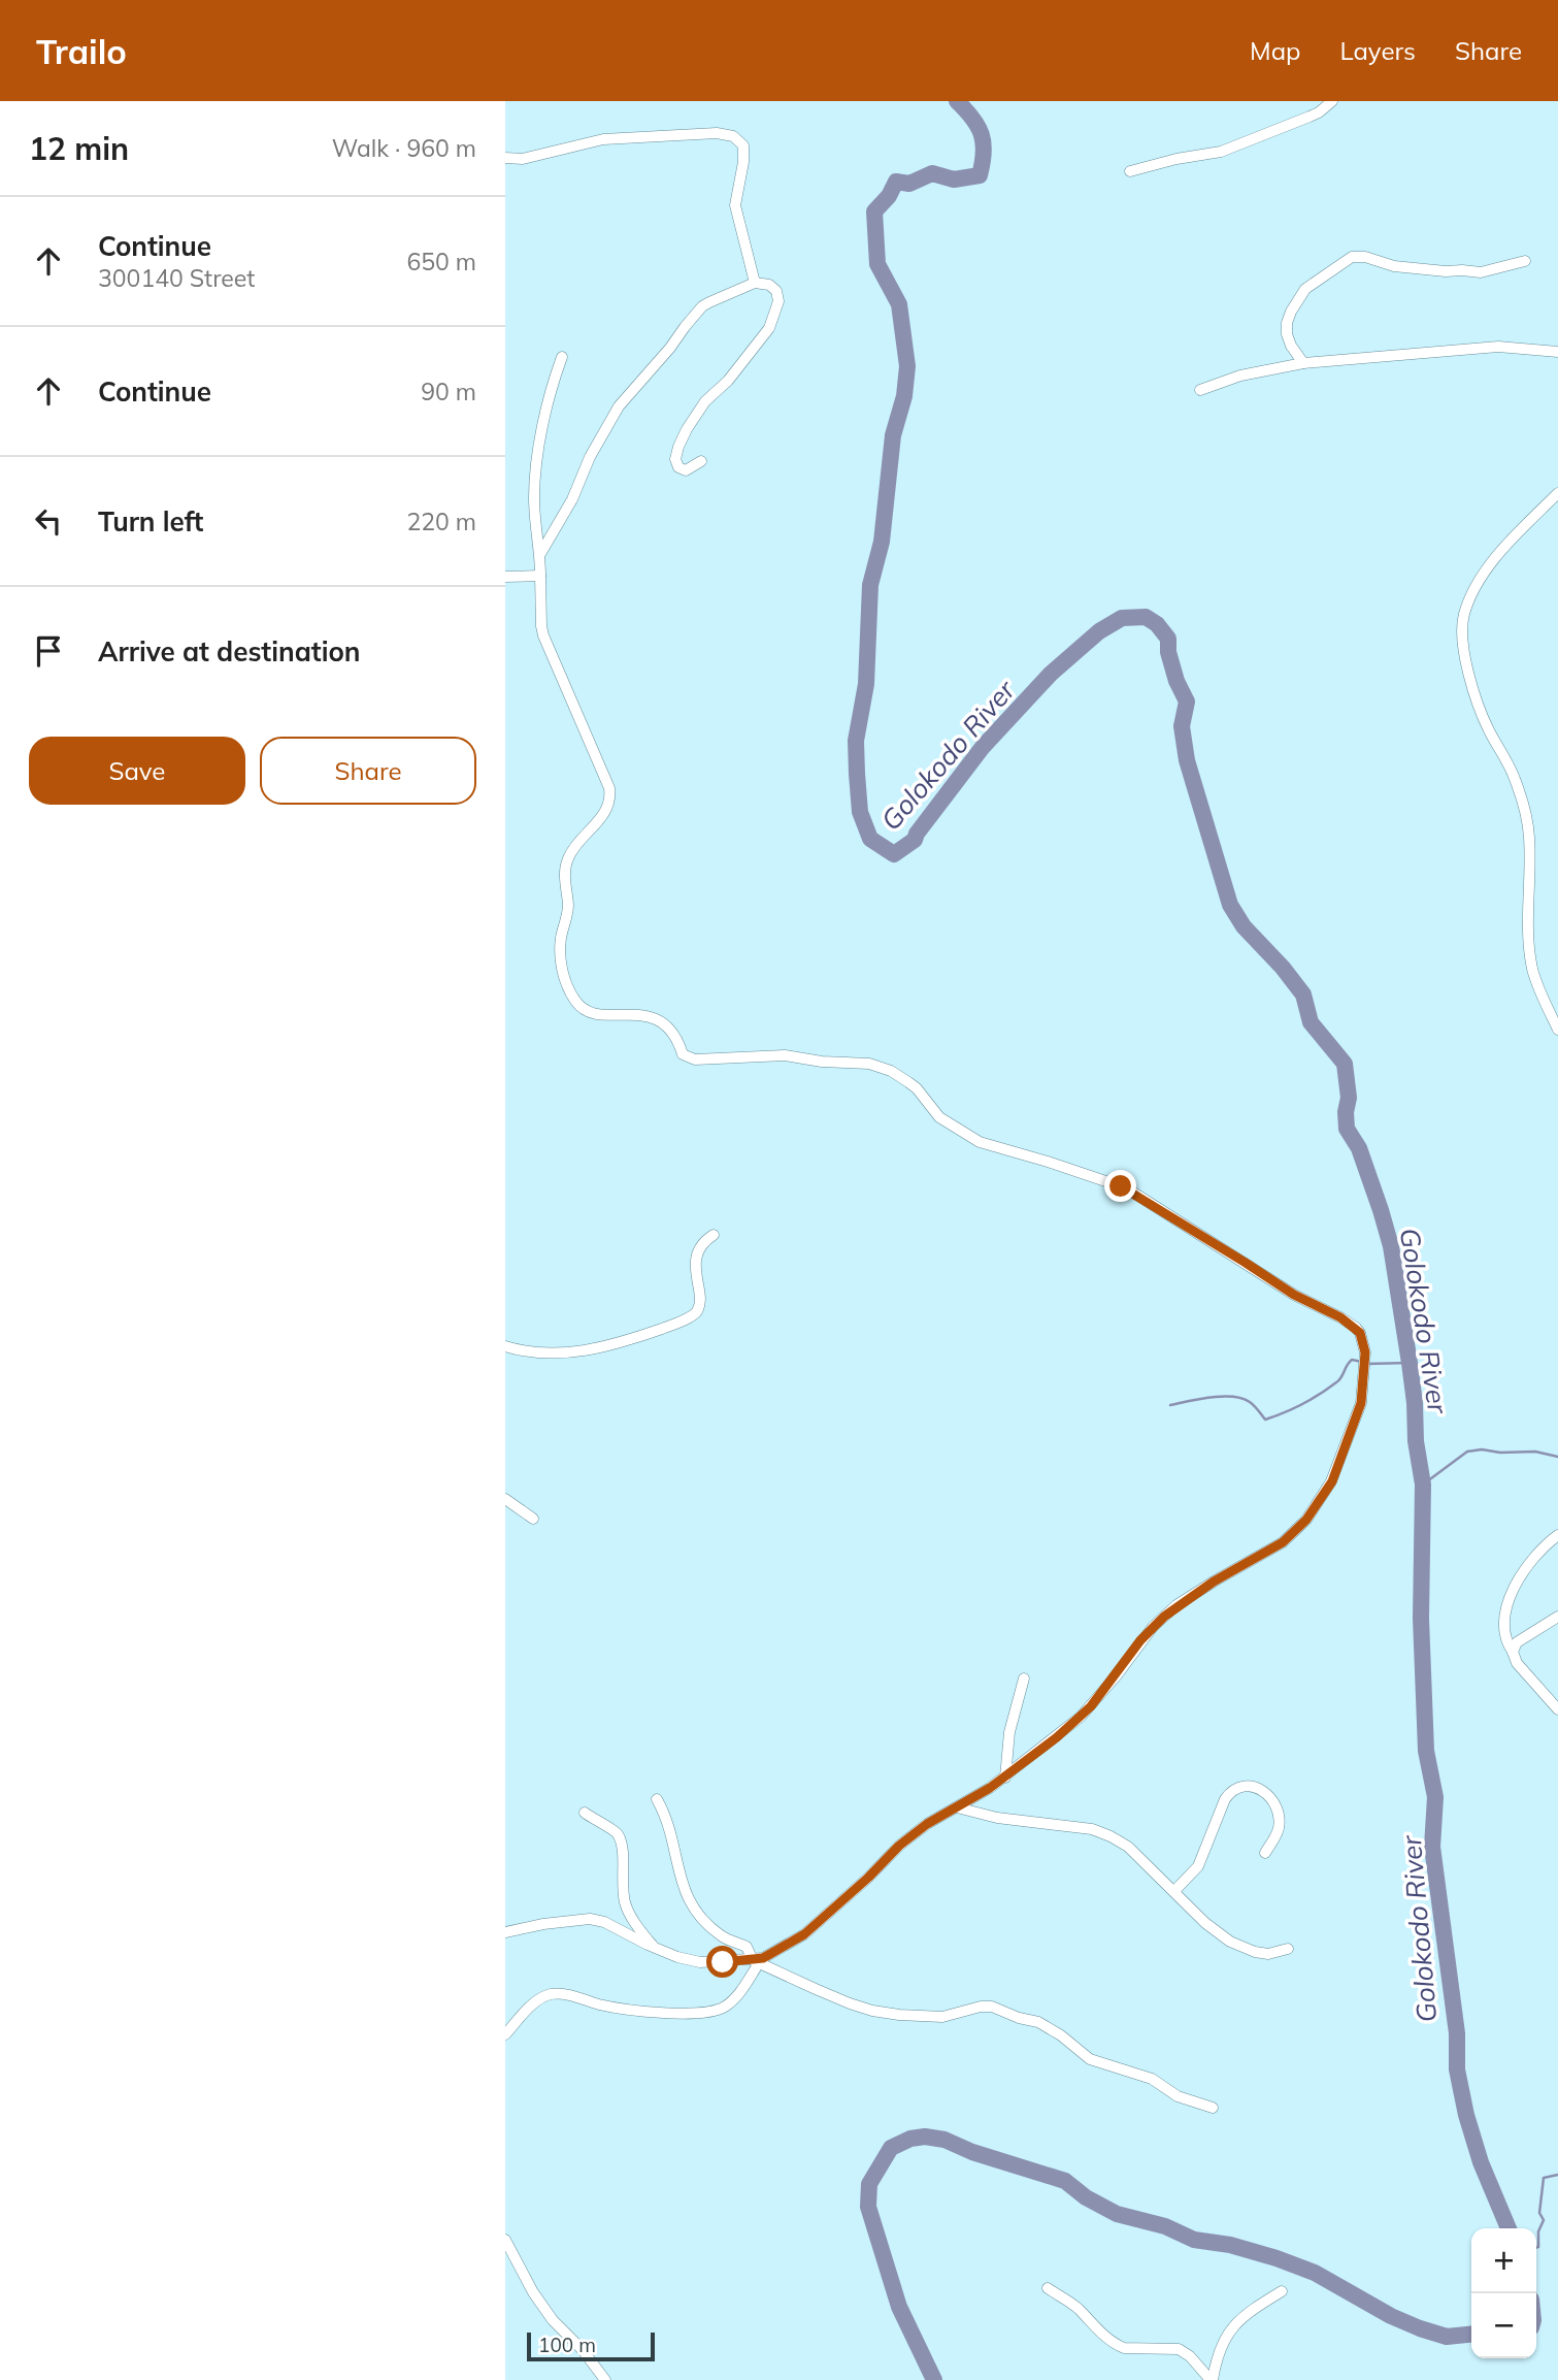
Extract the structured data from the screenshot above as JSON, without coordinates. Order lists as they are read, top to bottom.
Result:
{
  "water": ["Golokodo River"],
  "scale_bar": "100 m",
  "page": {
    "header": "Trailo",
    "nav": ["Map", "Layers", "Share"],
    "heading": ["12 min", "Walk · 960 m"],
    "list": [
      ["Continue", "300140 Street", "650 m"],
      ["Continue", "90 m"],
      ["Turn left", "220 m"],
      "Arrive at destination"
    ],
    "buttons": ["Save", "Share"],
    "map_buttons": ["+", "−"],
    "scale": "100 m"
  }
}
